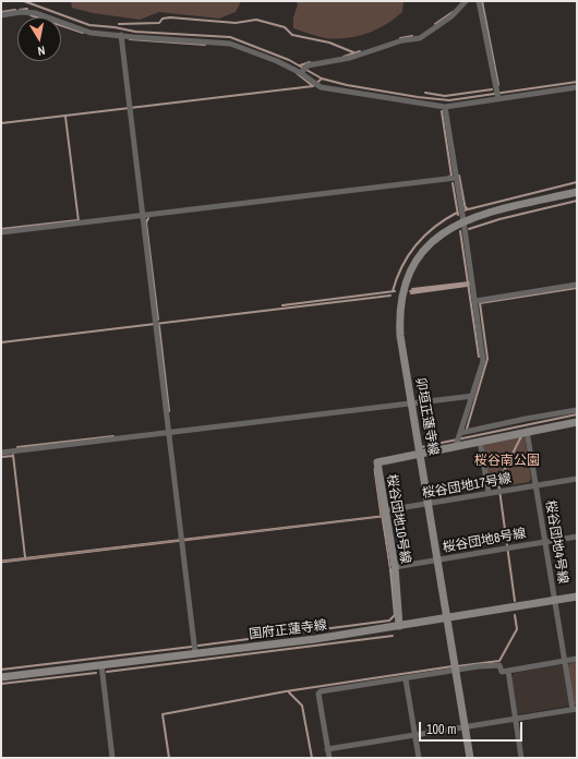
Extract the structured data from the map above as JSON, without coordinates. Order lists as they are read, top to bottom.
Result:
{
  "streets": {
    "main road": ["卯垣正蓮寺線", "桜谷団地10号線", "国府正蓮寺線"],
    "street": ["桜谷団地17号線", "桜谷団地8号線", "桜谷団地4号線"]
  },
  "crossings": [
    ["卯垣正蓮寺線", "桜谷団地17号線"],
    ["卯垣正蓮寺線", "桜谷団地10号線"],
    ["卯垣正蓮寺線", "桜谷団地8号線"],
    ["卯垣正蓮寺線", "国府正蓮寺線"],
    ["桜谷団地17号線", "桜谷団地10号線"],
    ["桜谷団地17号線", "桜谷団地4号線"],
    ["桜谷団地10号線", "桜谷団地8号線"],
    ["桜谷団地10号線", "桜谷団地4号線"],
    ["桜谷団地10号線", "国府正蓮寺線"],
    ["桜谷団地8号線", "桜谷団地4号線"],
    ["桜谷団地4号線", "国府正蓮寺線"]
  ],
  "parks": ["桜谷南公園"],
  "scale_bar": "100 m",
  "north": "bottom"
}
